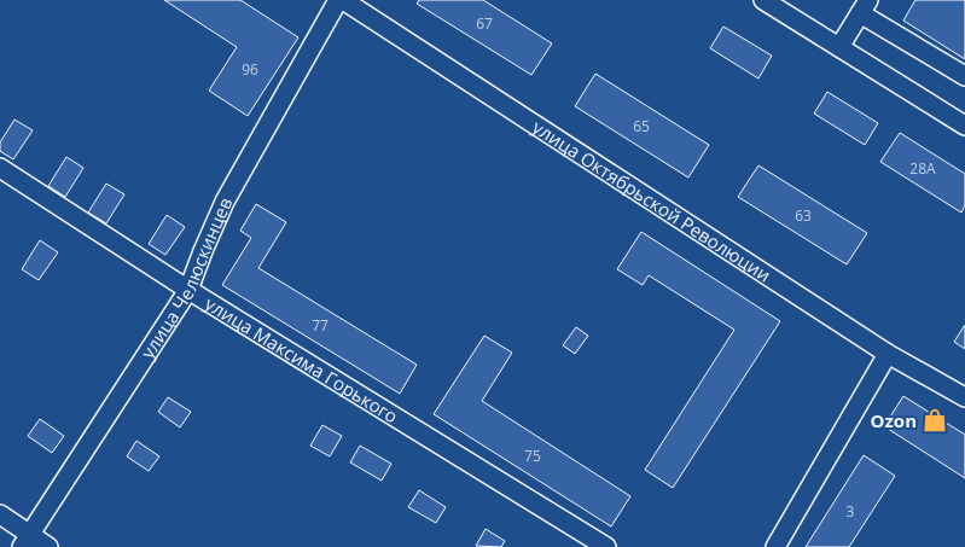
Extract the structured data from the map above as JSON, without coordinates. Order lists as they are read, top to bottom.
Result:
{
  "streets": {
    "street": ["улица Октябрьской Революции", "улица Челюскинцев", "улица Максима Горького"]
  },
  "crossings": [
    ["улица Октябрьской Революции", "улица Челюскинцев"],
    ["улица Челюскинцев", "улица Максима Горького"]
  ],
  "places": {
    "shop": ["Ozon"]
  },
  "house_numbers": [
    "67",
    "96",
    "65",
    "28А",
    "63",
    "77",
    "75",
    "3"
  ]
}
